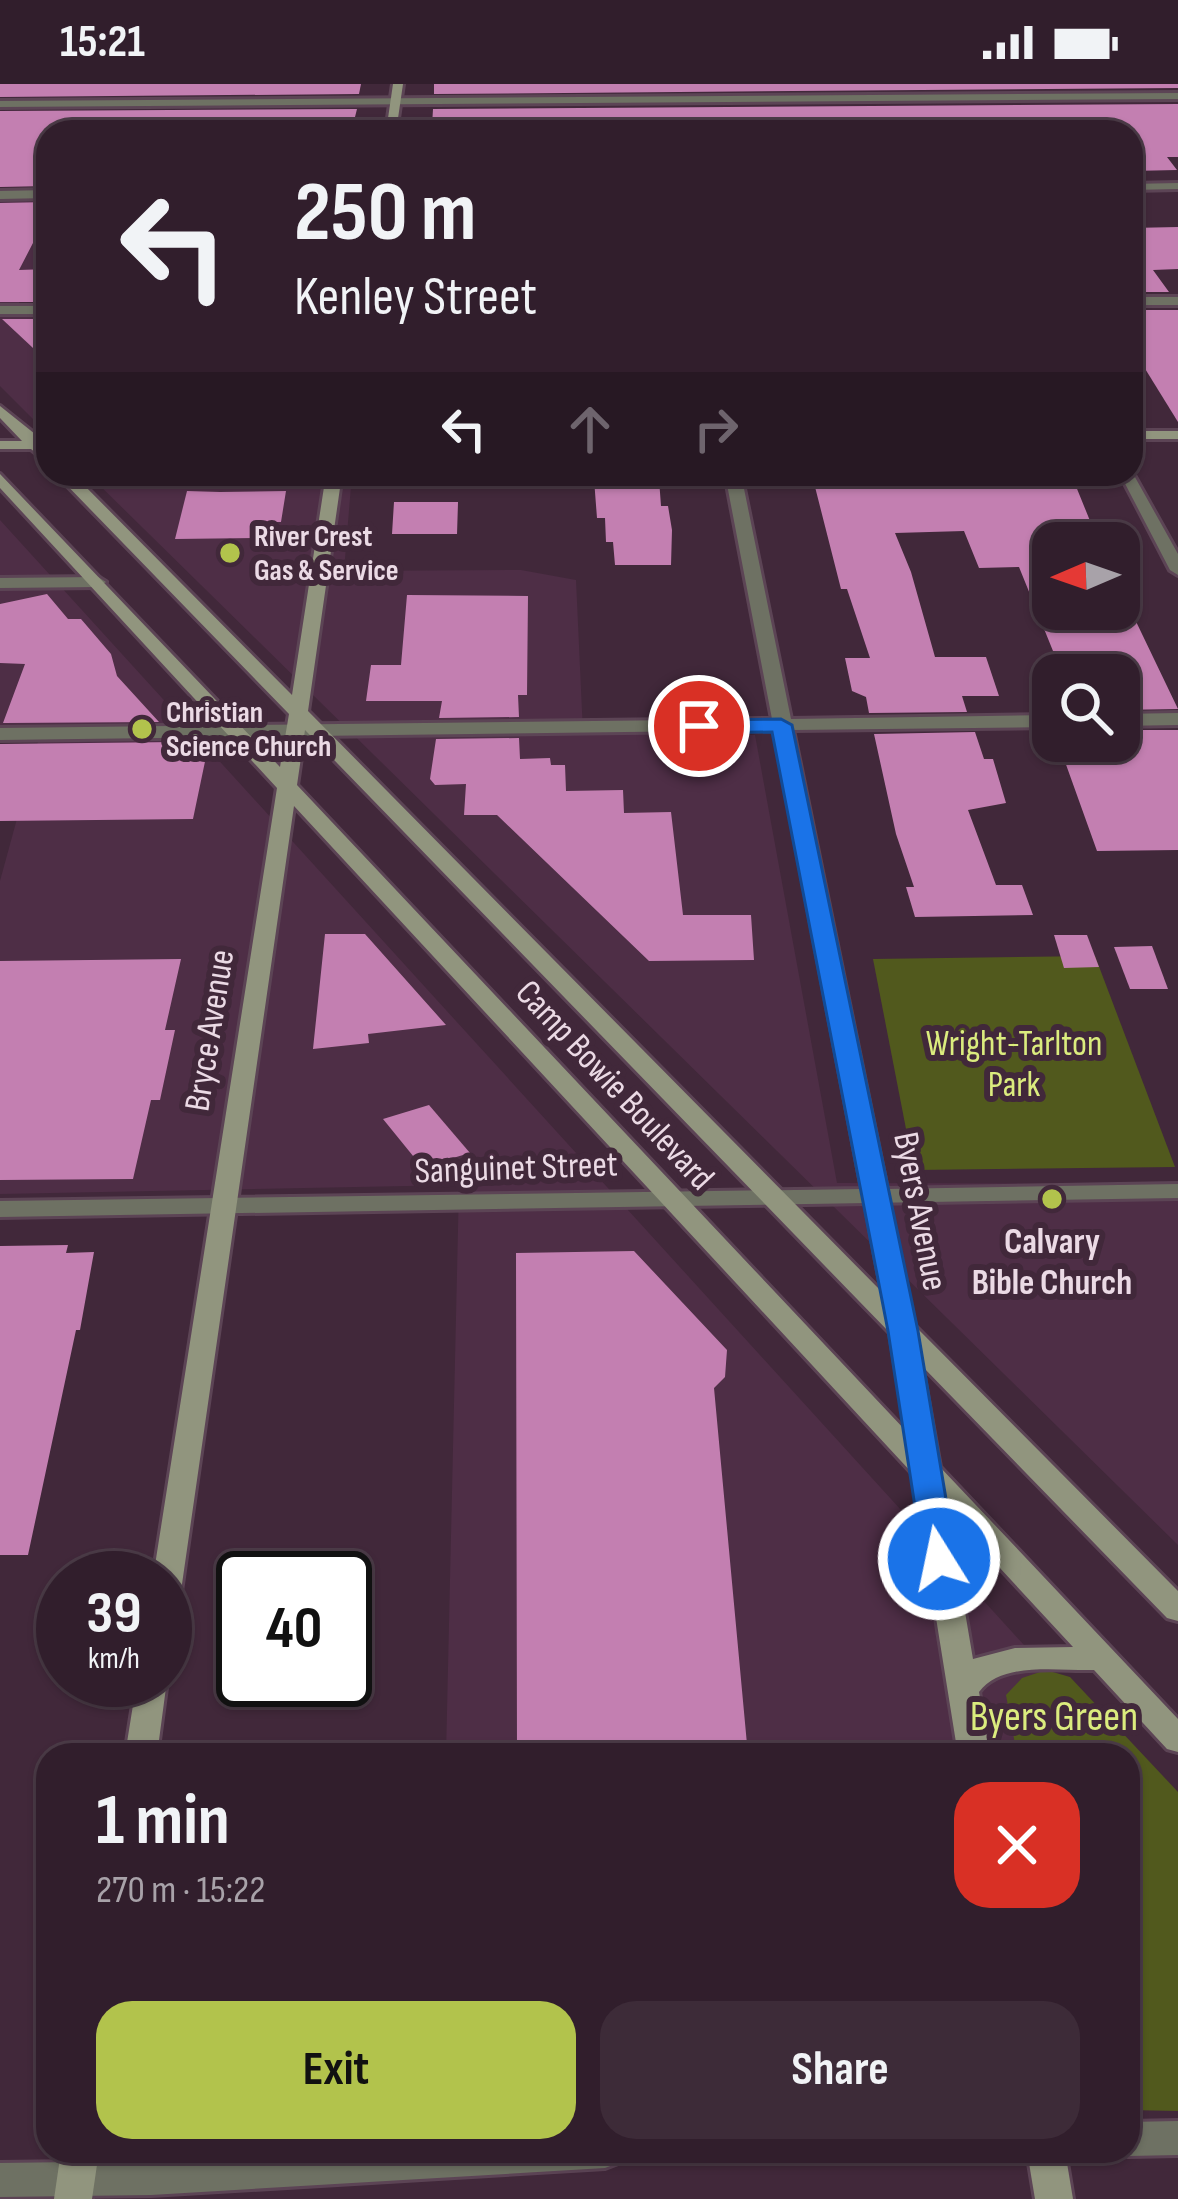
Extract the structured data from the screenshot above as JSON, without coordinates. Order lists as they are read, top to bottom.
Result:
{
  "streets": {
    "main road": ["Bryce Avenue", "Camp Bowie Boulevard", "Byers Avenue"],
    "street": ["Sanguinet Street"]
  },
  "crossings": [
    ["Bryce Avenue", "Camp Bowie Boulevard"],
    ["Bryce Avenue", "Sanguinet Street"],
    ["Camp Bowie Boulevard", "Sanguinet Street"],
    ["Camp Bowie Boulevard", "Byers Avenue"],
    ["Sanguinet Street", "Byers Avenue"]
  ],
  "parks": ["Wright-Tarlton Park", "Byers Green"],
  "places": ["River Crest Gas & Service", "Christian Science Church", "Calvary Bible Church"],
  "north": "left",
  "page": {
    "status": "15:21",
    "turn": ["250 m", "Kenley Street"],
    "speed": "39 km/h",
    "limit": "40",
    "heading": ["1 min", "270 m · 15:22"],
    "buttons": ["Exit", "Share"]
  }
}
